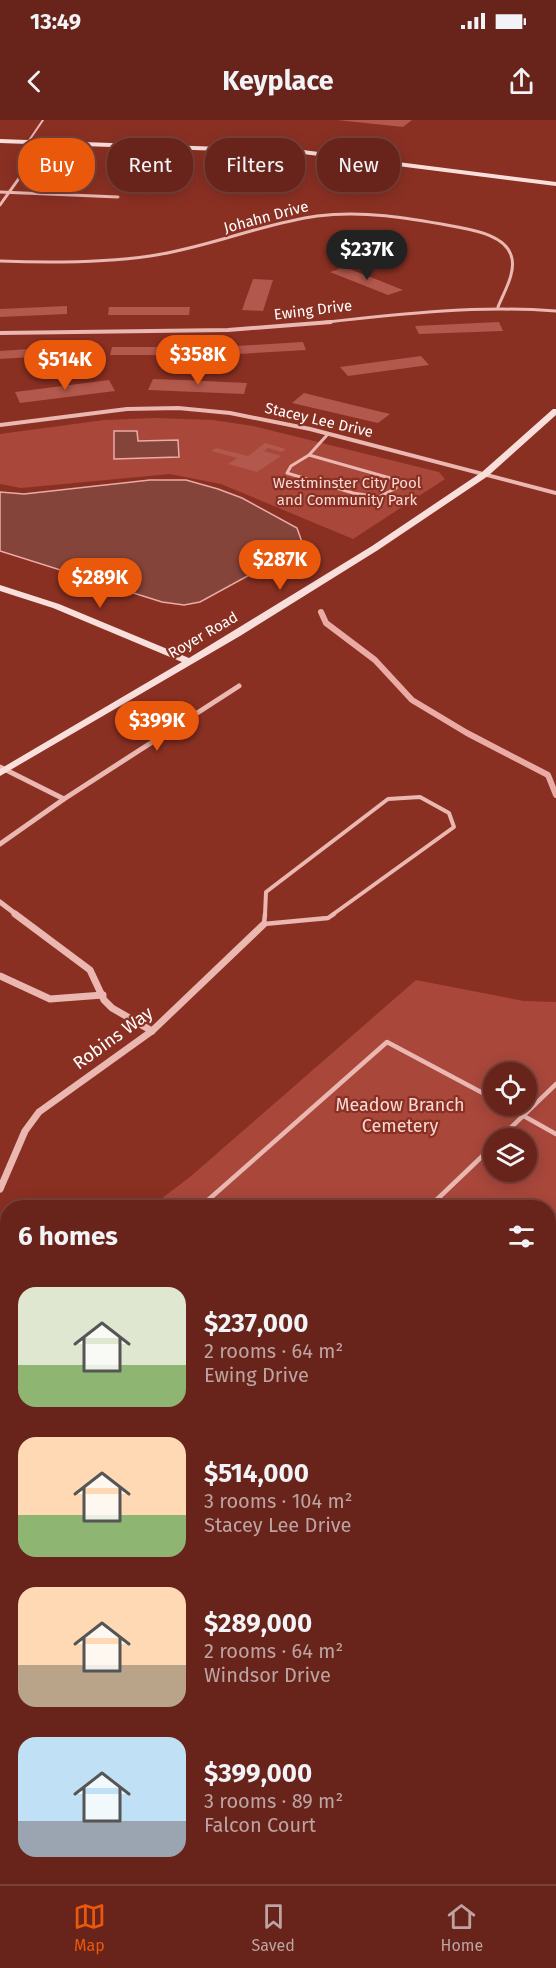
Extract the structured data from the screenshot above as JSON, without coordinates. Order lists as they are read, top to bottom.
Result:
{
  "streets": {
    "street": [
      "Johahn Drive",
      "Ewing Drive",
      "Stacey Lee Drive",
      "Royer Road",
      "Robins Way"
    ]
  },
  "crossings": [
    ["Johahn Drive", "Ewing Drive"],
    ["Stacey Lee Drive", "Royer Road"]
  ],
  "parks": ["Westminster City Pool and Community Park", "Meadow Branch Cemetery"],
  "page": {
    "status": "13:49",
    "header": "Keyplace",
    "chip": [
      "Buy",
      "Rent",
      "Filters",
      "New"
    ],
    "price": [
      "$237K",
      "$358K",
      "$514K",
      "$287K",
      "$289K",
      "$399K"
    ],
    "heading": "6 homes",
    "list": [
      {
        "name": "$237,000",
        "note": "2 rooms · 64 m² · Ewing Drive"
      },
      {
        "name": "$514,000",
        "note": "3 rooms · 104 m² · Stacey Lee Drive"
      },
      {
        "name": "$289,000",
        "note": "2 rooms · 64 m² · Windsor Drive"
      },
      {
        "name": "$399,000",
        "note": "3 rooms · 89 m² · Falcon Court"
      }
    ],
    "tabs": ["Map", "Saved", "Home"]
  }
}
